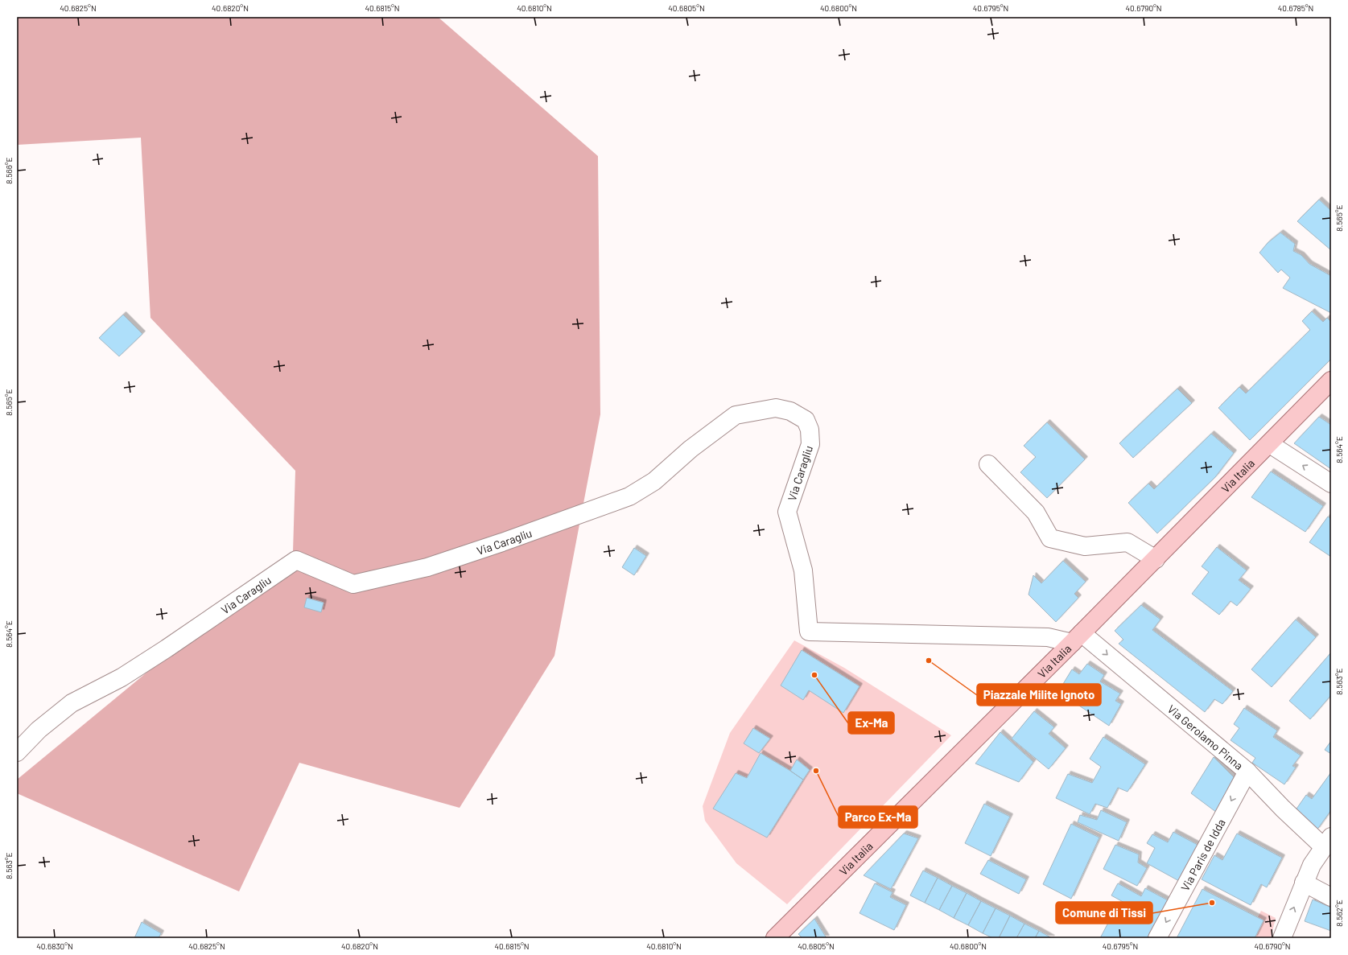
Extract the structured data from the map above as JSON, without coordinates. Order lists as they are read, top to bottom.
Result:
{
  "streets": {
    "main road": ["Via Italia"],
    "street": ["Via Caragliu", "Via Gerolamo Pinna", "Via Paris de Idda"]
  },
  "crossings": [
    ["Via Caragliu", "Via Italia"],
    ["Via Caragliu", "Via Gerolamo Pinna"],
    ["Via Italia", "Via Gerolamo Pinna"],
    ["Via Gerolamo Pinna", "Via Paris de Idda"]
  ],
  "one_way": ["Via Gerolamo Pinna"],
  "places": [
    "Piazzale Milite Ignoto",
    "Ex-Ma",
    "Parco Ex-Ma",
    "Comune di Tissi"
  ],
  "coordinates": [
    "40.6825°N",
    "40.6820°N",
    "40.6815°N",
    "40.6810°N",
    "40.6805°N",
    "40.6800°N",
    "40.6795°N",
    "40.6790°N",
    "40.6785°N",
    "8.566°E",
    "8.565°E",
    "8.564°E",
    "8.563°E",
    "8.562°E",
    "40.6830°N"
  ]
}
